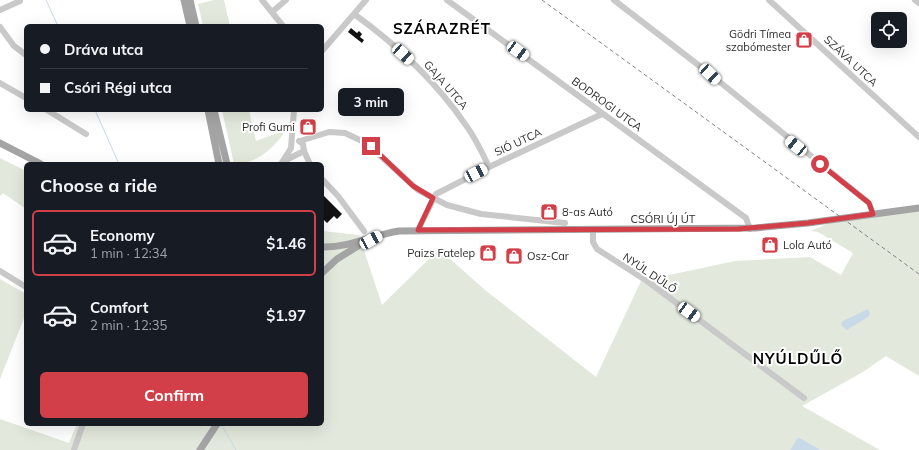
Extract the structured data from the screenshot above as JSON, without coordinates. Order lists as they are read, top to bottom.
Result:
{
  "streets": {
    "main road": ["CSÓRI ÚJ ÚT"],
    "street": [
      "SZÁVA UTCA",
      "GAJA UTCA",
      "BODROGI UTCA",
      "SIÓ UTCA",
      "NYÚL DŰLŐ"
    ]
  },
  "crossings": [
    ["GAJA UTCA", "SIÓ UTCA"],
    ["BODROGI UTCA", "SIÓ UTCA"],
    ["BODROGI UTCA", "CSÓRI ÚJ ÚT"],
    ["CSÓRI ÚJ ÚT", "NYÚL DŰLŐ"]
  ],
  "districts": ["SZÁRAZRÉT", "NYÚLDŰLŐ"],
  "places": {
    "shop": [
      "Gödri Tímea szabómester",
      "Profi Gumi",
      "8-as Autó",
      "Lola Autó",
      "Paizs Fatelep",
      "Osz-Car"
    ]
  },
  "page": {
    "banner": ["Dráva utca", "Csóri Régi utca"],
    "bubble": "3 min",
    "heading": "Choose a ride",
    "list": [
      {
        "name": "Economy",
        "note": "1 min · 12:34",
        "value": "$1.46"
      },
      {
        "name": "Comfort",
        "note": "2 min · 12:35",
        "value": "$1.97"
      }
    ],
    "buttons": "Confirm"
  }
}
